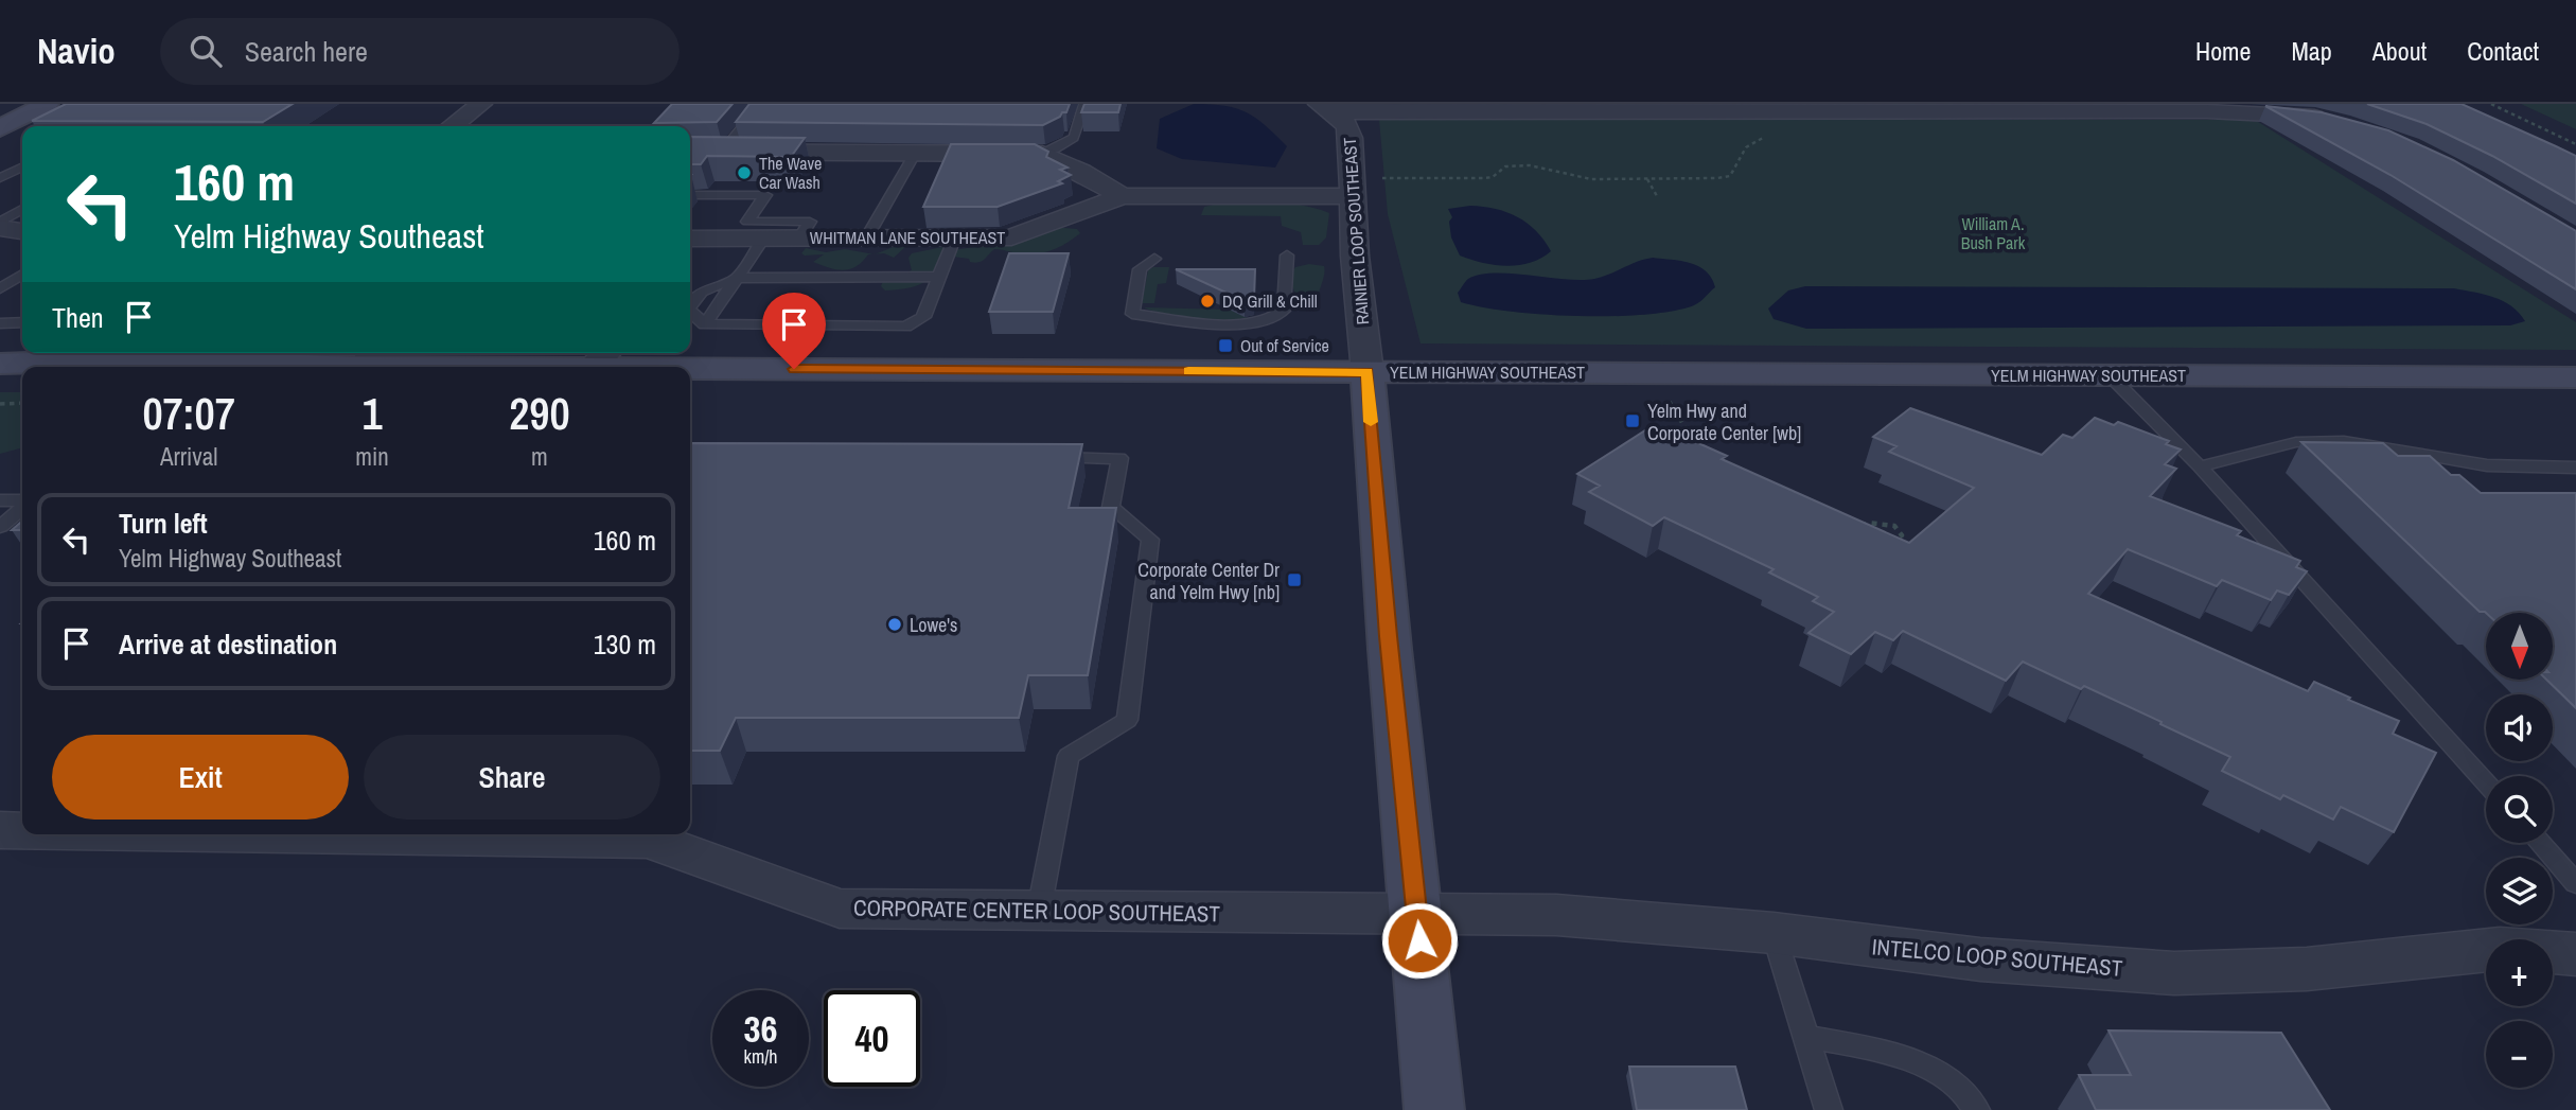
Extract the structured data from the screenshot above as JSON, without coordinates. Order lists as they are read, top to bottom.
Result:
{
  "streets": {
    "main road": ["YELM HIGHWAY SOUTHEAST"],
    "street": [
      "RAINIER LOOP SOUTHEAST",
      "WHITMAN LANE SOUTHEAST",
      "CORPORATE CENTER LOOP SOUTHEAST",
      "INTELCO LOOP SOUTHEAST"
    ]
  },
  "crossings": [
    ["RAINIER LOOP SOUTHEAST", "YELM HIGHWAY SOUTHEAST"],
    ["CORPORATE CENTER LOOP SOUTHEAST", "INTELCO LOOP SOUTHEAST"]
  ],
  "parks": ["William A. Bush Park"],
  "places": {
    "other": ["The Wave Car Wash", "DQ Grill & Chill", "Lowe's"],
    "transit": ["Out of Service", "Yelm Hwy and Corporate Center [wb]", "Corporate Center Dr and Yelm Hwy [nb]"]
  },
  "north": "bottom",
  "page": {
    "header": "Navio",
    "search": "Search here",
    "nav": [
      "Home",
      "Map",
      "About",
      "Contact"
    ],
    "turn": ["160 m", "Yelm Highway Southeast"],
    "then": "Then",
    "eta": [
      "07:07",
      "Arrival",
      "1",
      "min",
      "290",
      "m"
    ],
    "list": [
      {
        "name": "Turn left",
        "note": "Yelm Highway Southeast",
        "value": "160 m"
      },
      {
        "name": "Arrive at destination",
        "value": "130 m"
      }
    ],
    "map_buttons": ["+", "−"],
    "buttons": ["Exit", "Share"],
    "speed": "36 km/h",
    "limit": "40"
  }
}
